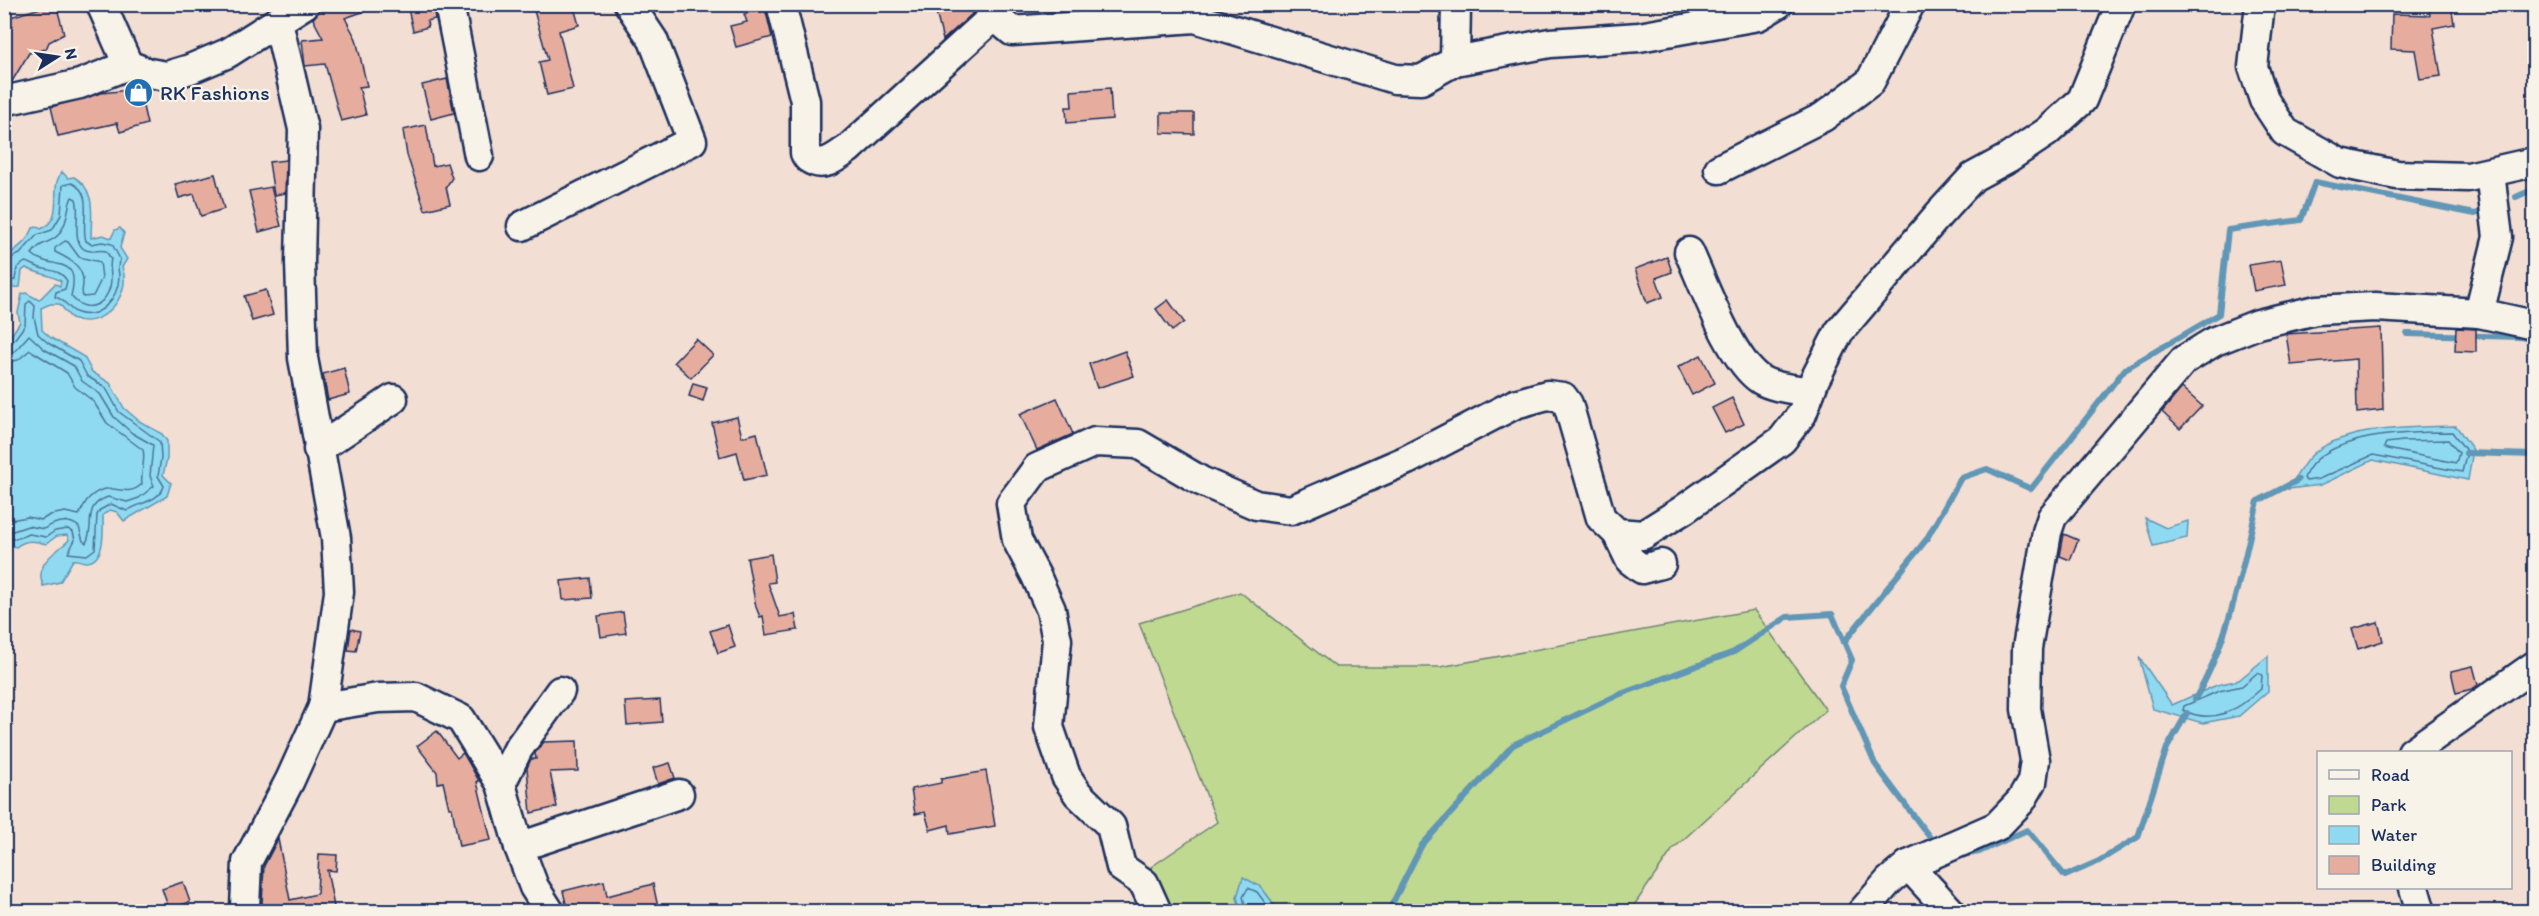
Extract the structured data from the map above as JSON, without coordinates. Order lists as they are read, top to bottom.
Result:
{
  "places": {
    "shop": ["RK Fashions"]
  },
  "legend": [
    "Road",
    "Park",
    "Water",
    "Building"
  ],
  "north": "right"
}
